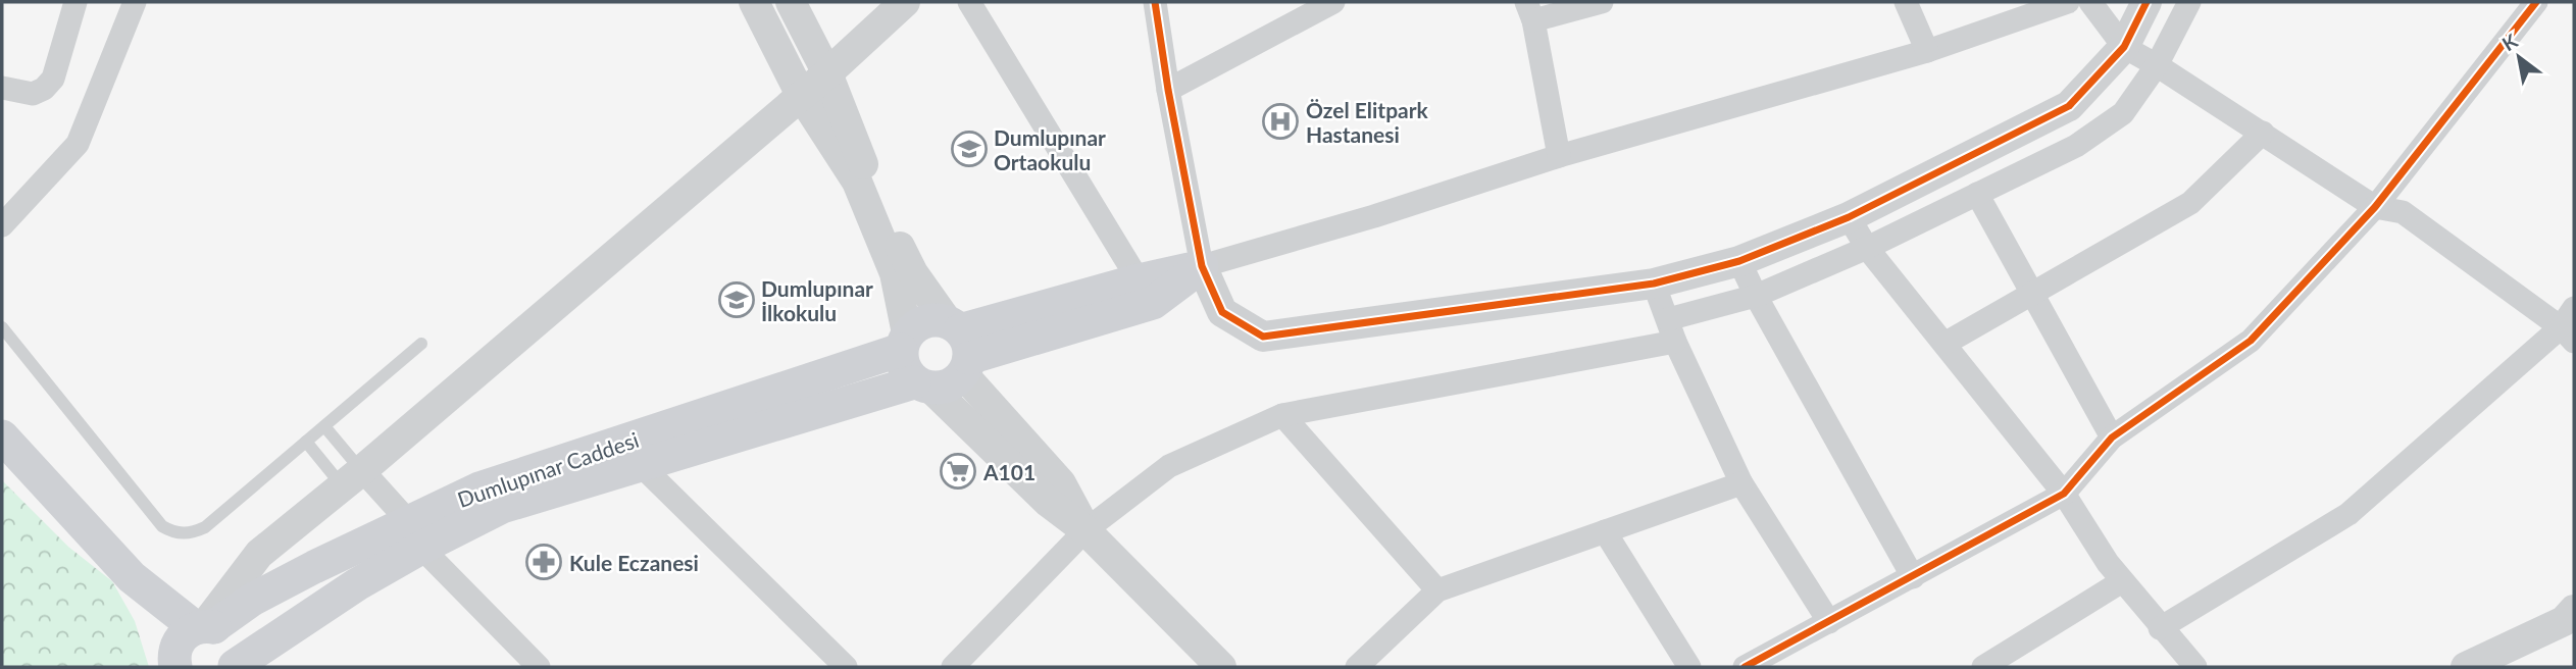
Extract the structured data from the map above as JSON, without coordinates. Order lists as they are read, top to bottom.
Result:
{
  "streets": {
    "main road": ["Dumlupınar Caddesi"]
  },
  "places": {
    "hospital": ["Özel Elitpark Hastanesi"],
    "school or university": ["Dumlupınar Ortaokulu", "Dumlupınar İlkokulu"],
    "supermarket": ["A101"],
    "pharmacy": ["Kule Eczanesi"]
  },
  "north": "top left"
}
